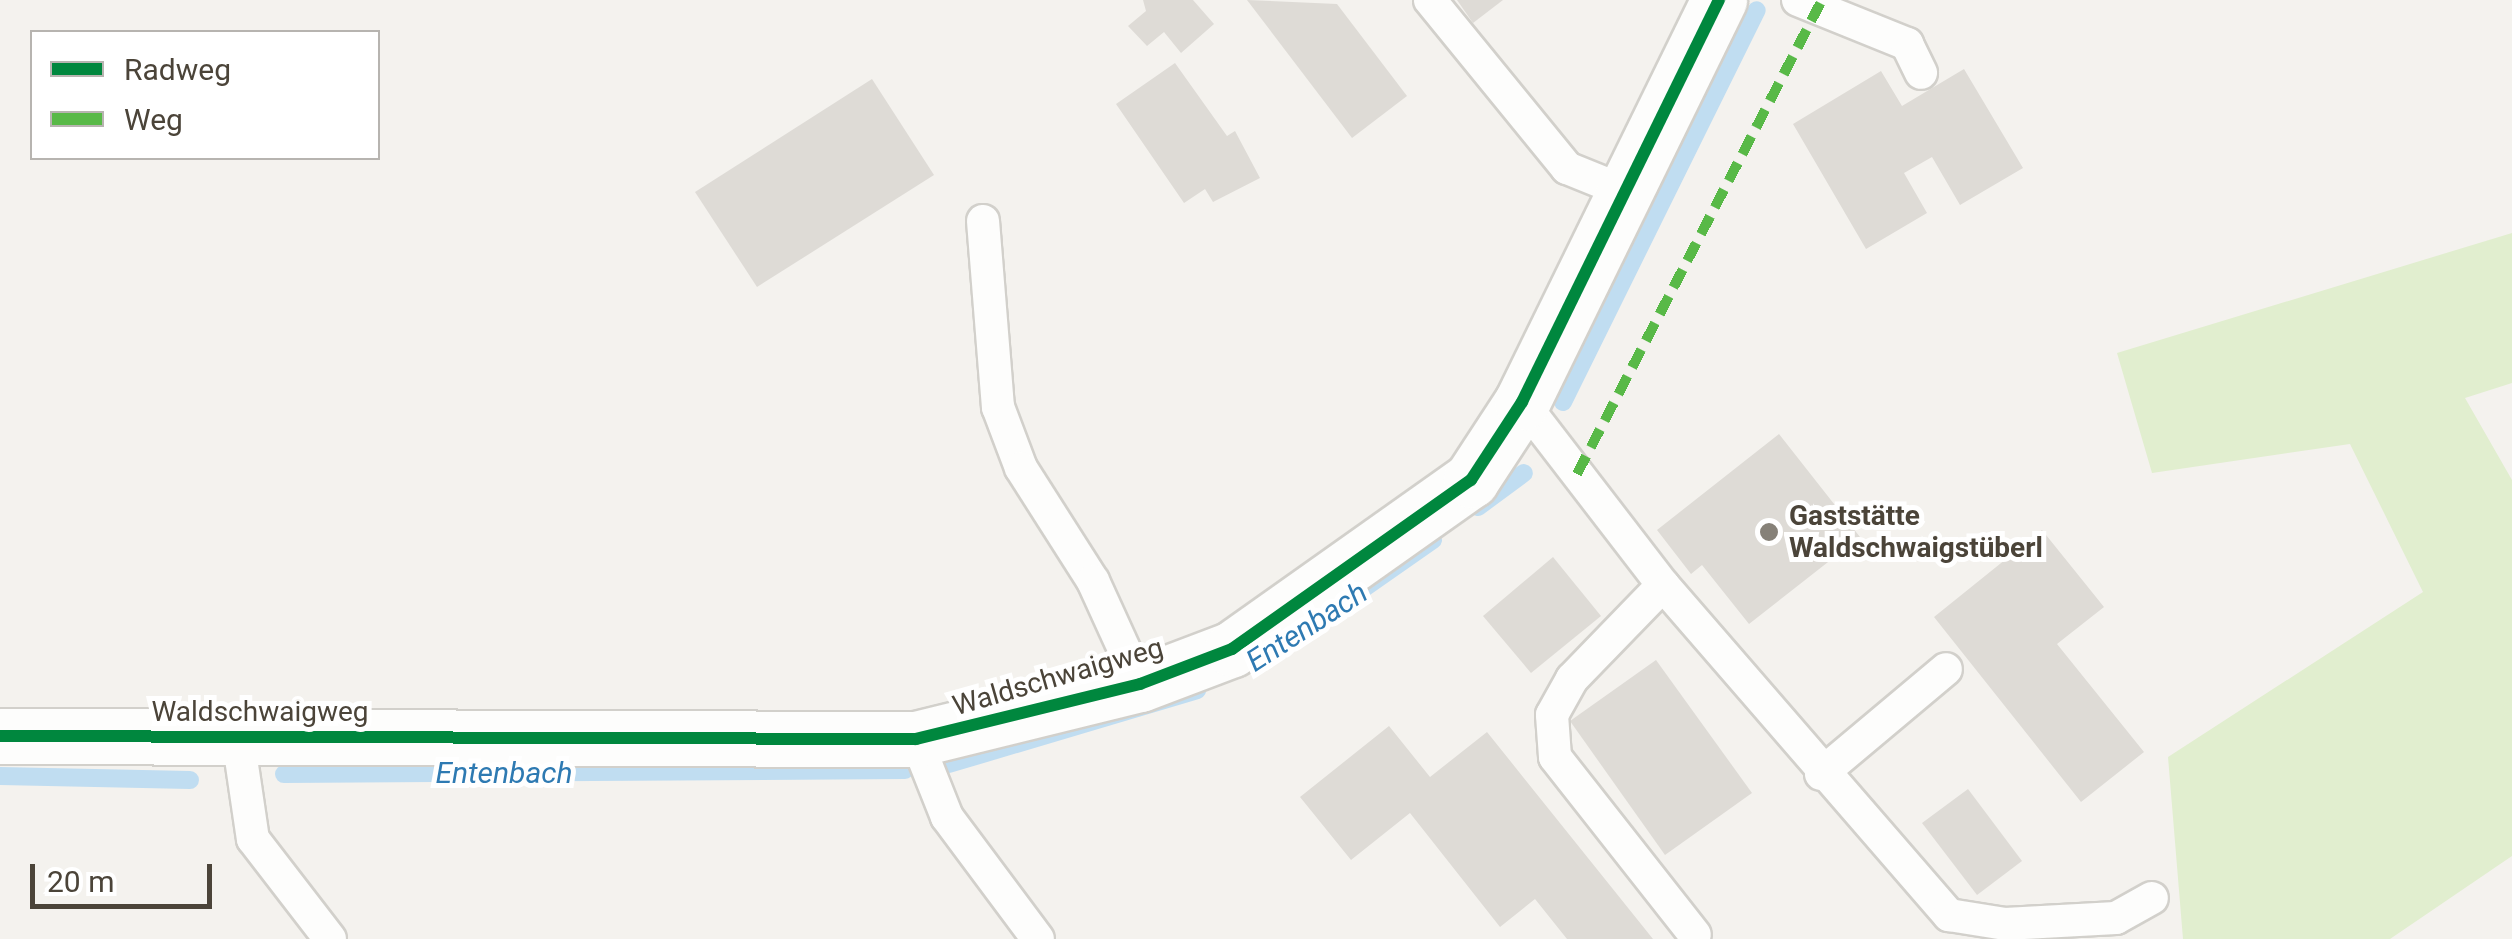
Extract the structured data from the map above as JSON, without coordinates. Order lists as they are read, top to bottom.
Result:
{
  "streets": {
    "street": ["Waldschwaigweg"]
  },
  "water": ["Entenbach"],
  "places": ["Gaststätte Waldschwaigstüberl"],
  "legend": ["Radweg", "Weg"],
  "scale_bar": "20 m"
}
